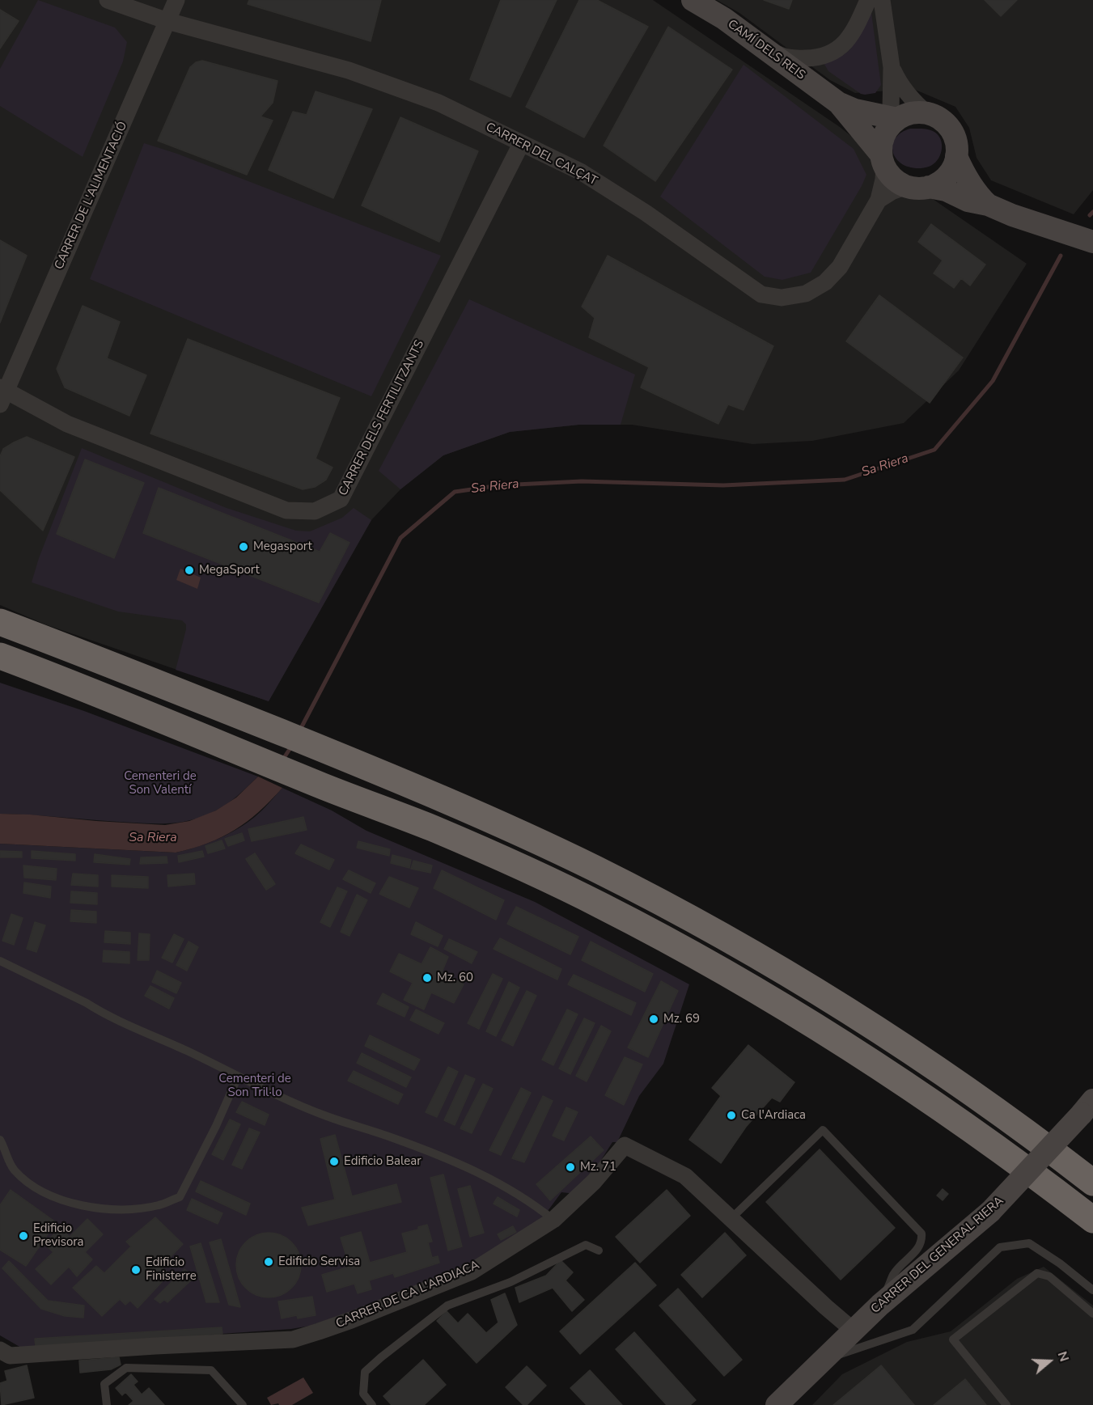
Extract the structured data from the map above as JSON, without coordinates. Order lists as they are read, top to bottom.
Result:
{
  "streets": {
    "street": [
      "CAMÍ DELS REIS",
      "CARRER DEL CALÇAT",
      "CARRER DE L'ALIMENTACIÓ",
      "CARRER DELS FERTILITZANTS",
      "CARRER DEL GENERAL RIERA",
      "CARRER DE CA L'ARDIACA"
    ]
  },
  "crossings": [
    ["CARRER DEL CALÇAT", "CARRER DE L'ALIMENTACIÓ"],
    ["CARRER DEL CALÇAT", "CARRER DELS FERTILITZANTS"],
    ["CARRER DE L'ALIMENTACIÓ", "CARRER DELS FERTILITZANTS"],
    ["CARRER DEL GENERAL RIERA", "CARRER DE CA L'ARDIACA"]
  ],
  "water": ["Sa Riera"],
  "parks": ["Cementeri de Son Valentí", "Cementeri de Son Tril·lo"],
  "places": [
    "Megasport",
    "MegaSport",
    "Mz. 60",
    "Mz. 69",
    "Ca l'Ardiaca",
    "Edificio Balear",
    "Mz. 71",
    "Edificio Previsora",
    "Edificio Servisa",
    "Edificio Finisterre"
  ],
  "north": "right"
}
